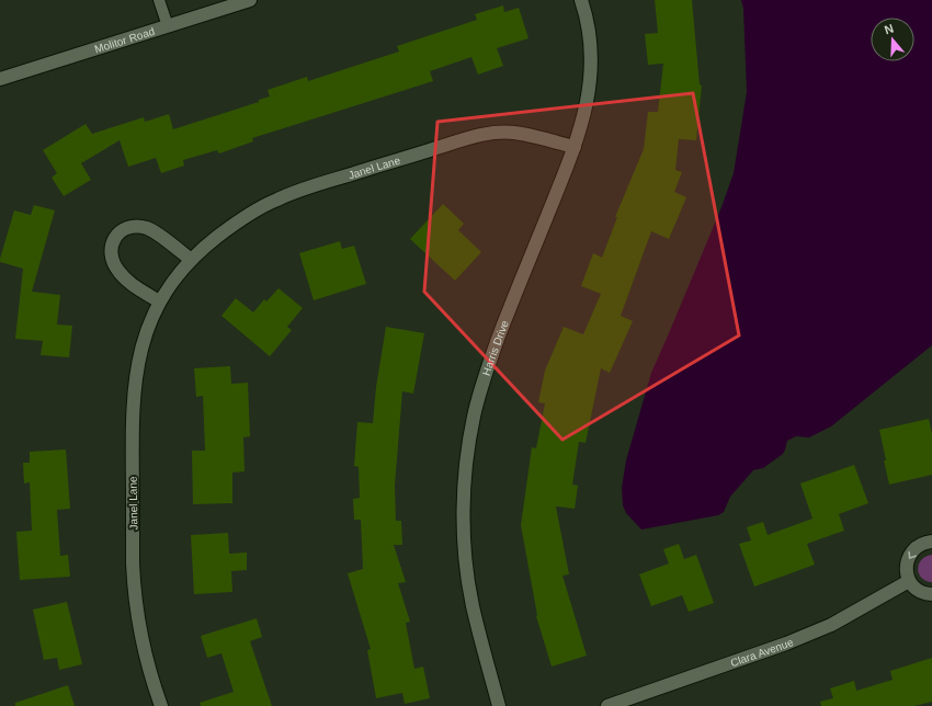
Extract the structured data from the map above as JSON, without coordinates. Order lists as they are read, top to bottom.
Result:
{
  "streets": {
    "street": [
      "Molitor Road",
      "Janel Lane",
      "Harris Drive",
      "Clara Avenue"
    ]
  },
  "crossings": [
    ["Janel Lane", "Harris Drive"]
  ],
  "north": "top"
}
